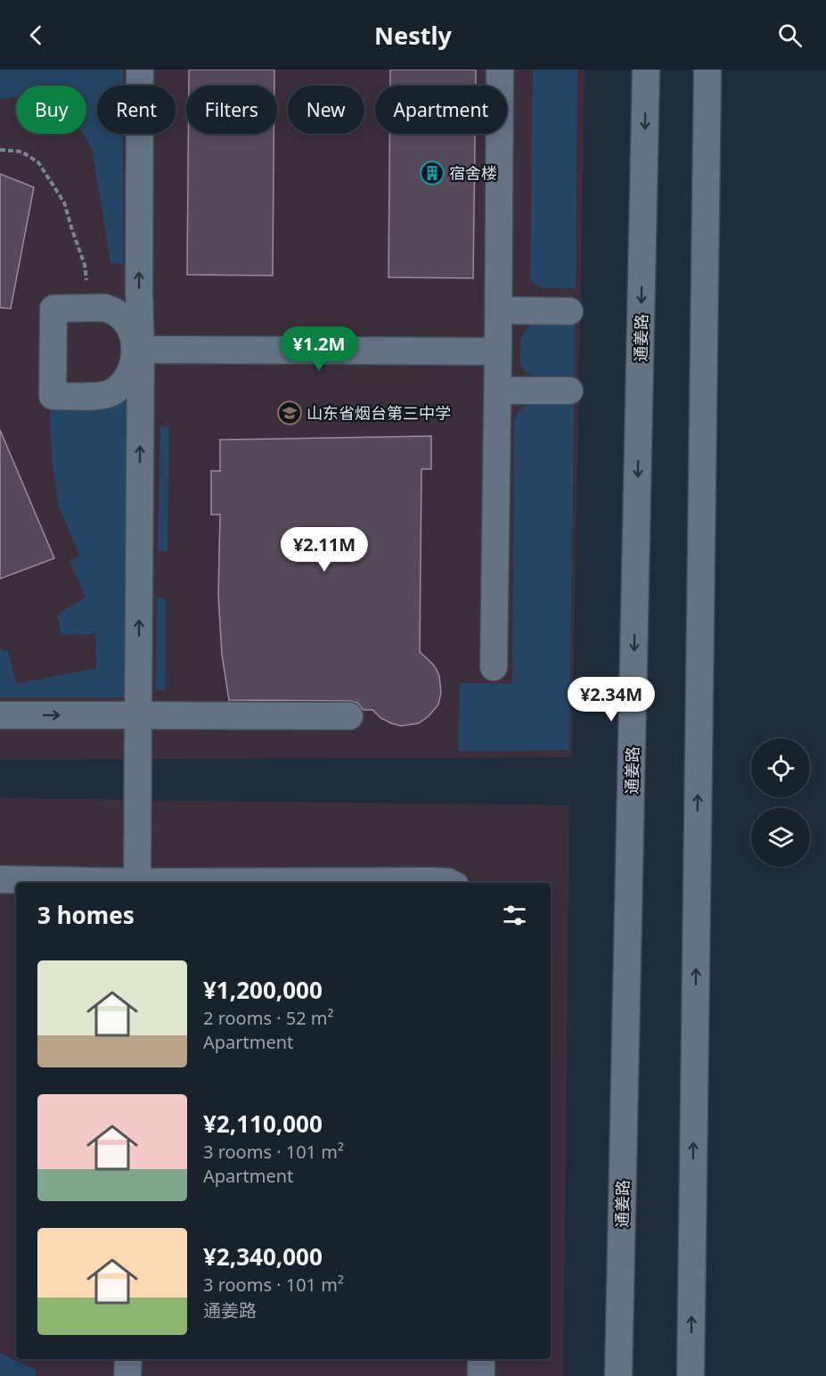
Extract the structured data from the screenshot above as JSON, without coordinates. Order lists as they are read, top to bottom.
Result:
{
  "streets": {
    "street": ["通姜路"]
  },
  "places": {
    "building": ["宿舍楼"],
    "school or university": ["山东省烟台第三中学"]
  },
  "page": {
    "header": "Nestly",
    "chip": [
      "Buy",
      "Rent",
      "Filters",
      "New",
      "Apartment"
    ],
    "price": ["¥1.2M", "¥2.11M", "¥2.34M"],
    "heading": "3 homes",
    "list": [
      {
        "name": "¥1,200,000",
        "note": "2 rooms · 52 m² · Apartment"
      },
      {
        "name": "¥2,110,000",
        "note": "3 rooms · 101 m² · Apartment"
      },
      {
        "name": "¥2,340,000",
        "note": "3 rooms · 101 m² · 通姜路"
      }
    ]
  }
}
